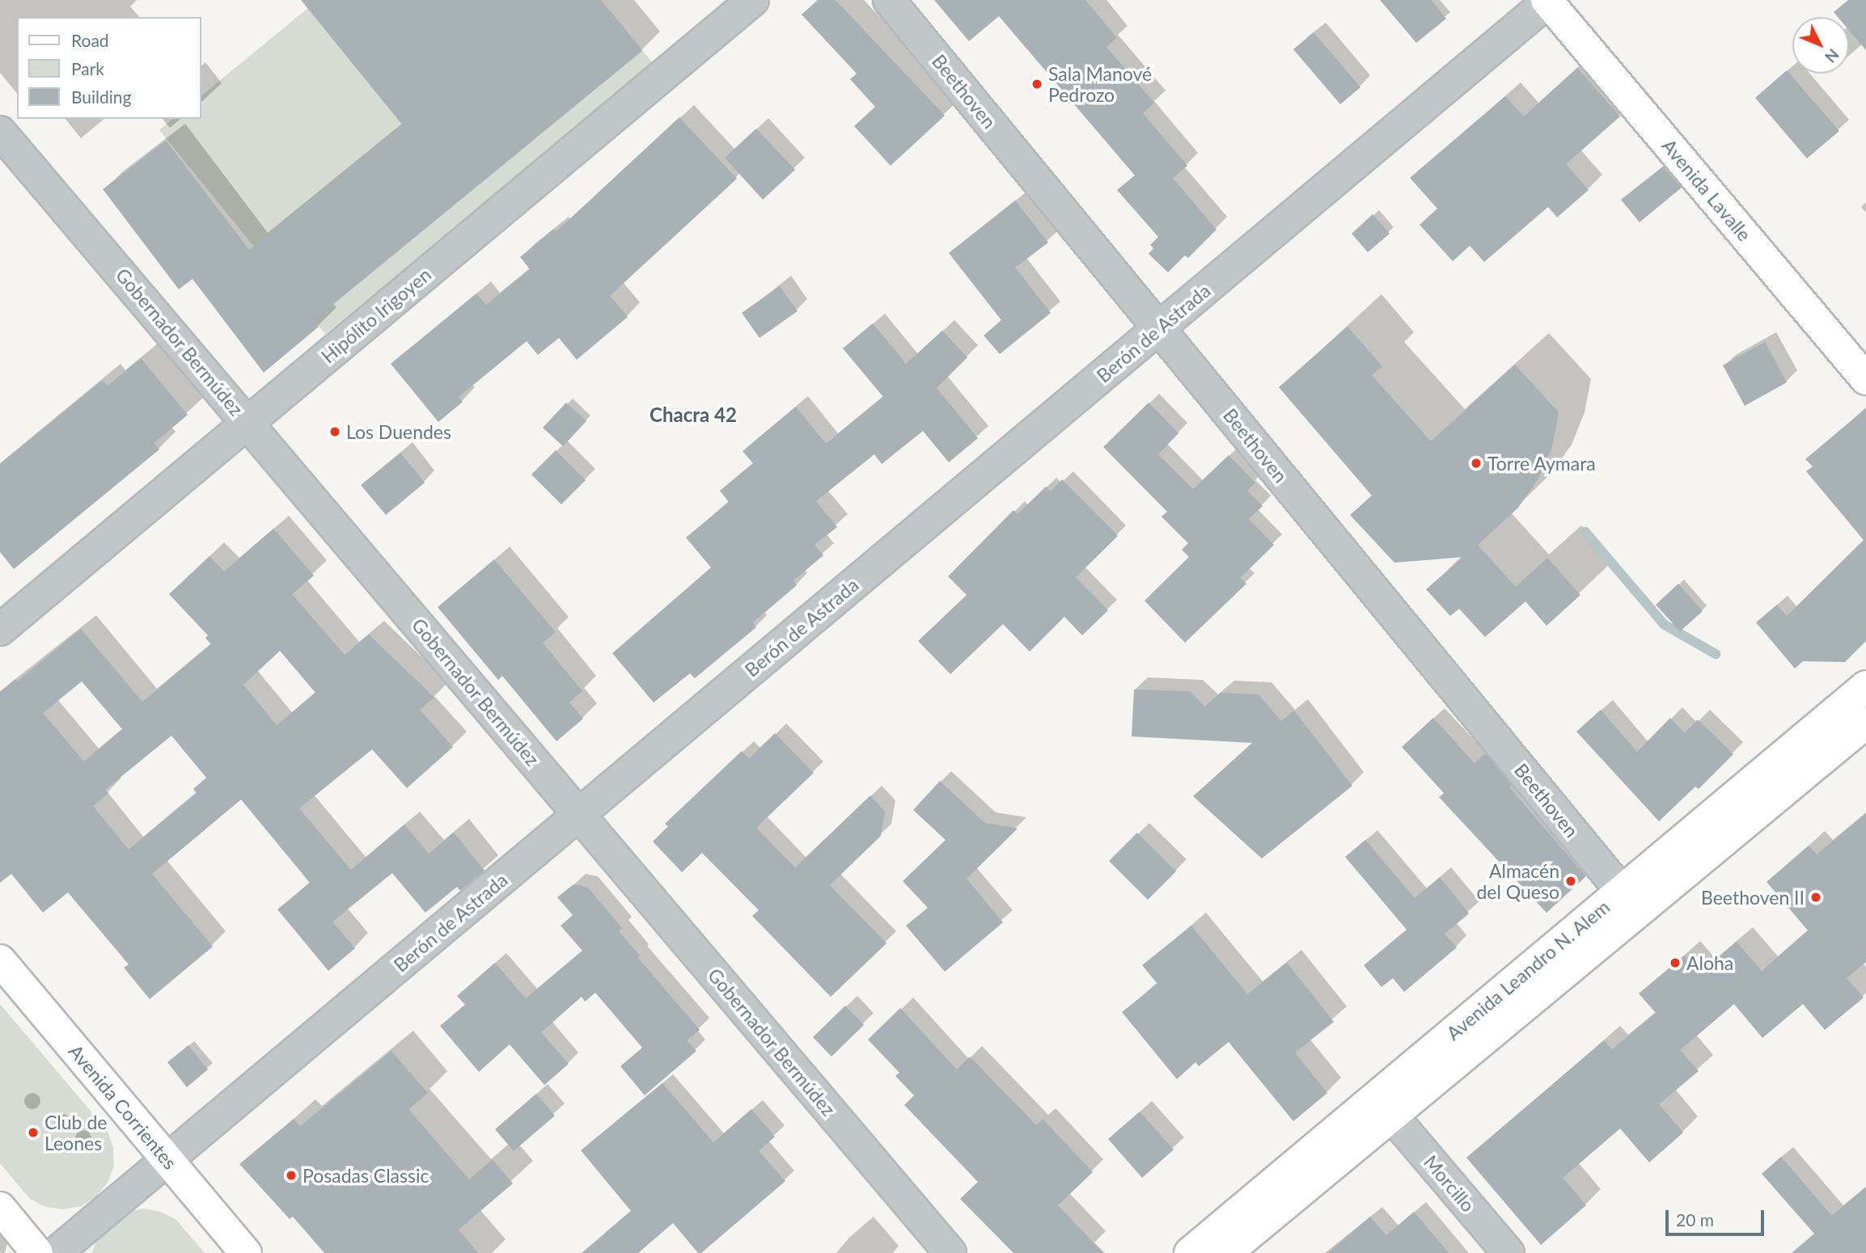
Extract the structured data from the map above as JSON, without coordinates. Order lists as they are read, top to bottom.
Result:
{
  "streets": {
    "main road": ["Avenida Lavalle", "Avenida Leandro N. Alem", "Avenida Corrientes"],
    "street": [
      "Beethoven",
      "Hipólito Irigoyen",
      "Berón de Astrada",
      "Gobernador Bermúdez",
      "Morcillo"
    ]
  },
  "crossings": [
    ["Beethoven", "Berón de Astrada"],
    ["Beethoven", "Avenida Leandro N. Alem"],
    ["Avenida Lavalle", "Berón de Astrada"],
    ["Hipólito Irigoyen", "Gobernador Bermúdez"],
    ["Berón de Astrada", "Gobernador Bermúdez"],
    ["Berón de Astrada", "Avenida Corrientes"],
    ["Avenida Leandro N. Alem", "Morcillo"]
  ],
  "districts": ["Chacra 42"],
  "places": [
    "Sala Manové Pedrozo",
    "Los Duendes",
    "Torre Aymara",
    "Almacén del Queso",
    "Beethoven II",
    "Aloha",
    "Club de Leones",
    "Posadas Classic"
  ],
  "legend": ["Road", "Park", "Building"],
  "scale_bar": "20 m",
  "north": "bottom right"
}
